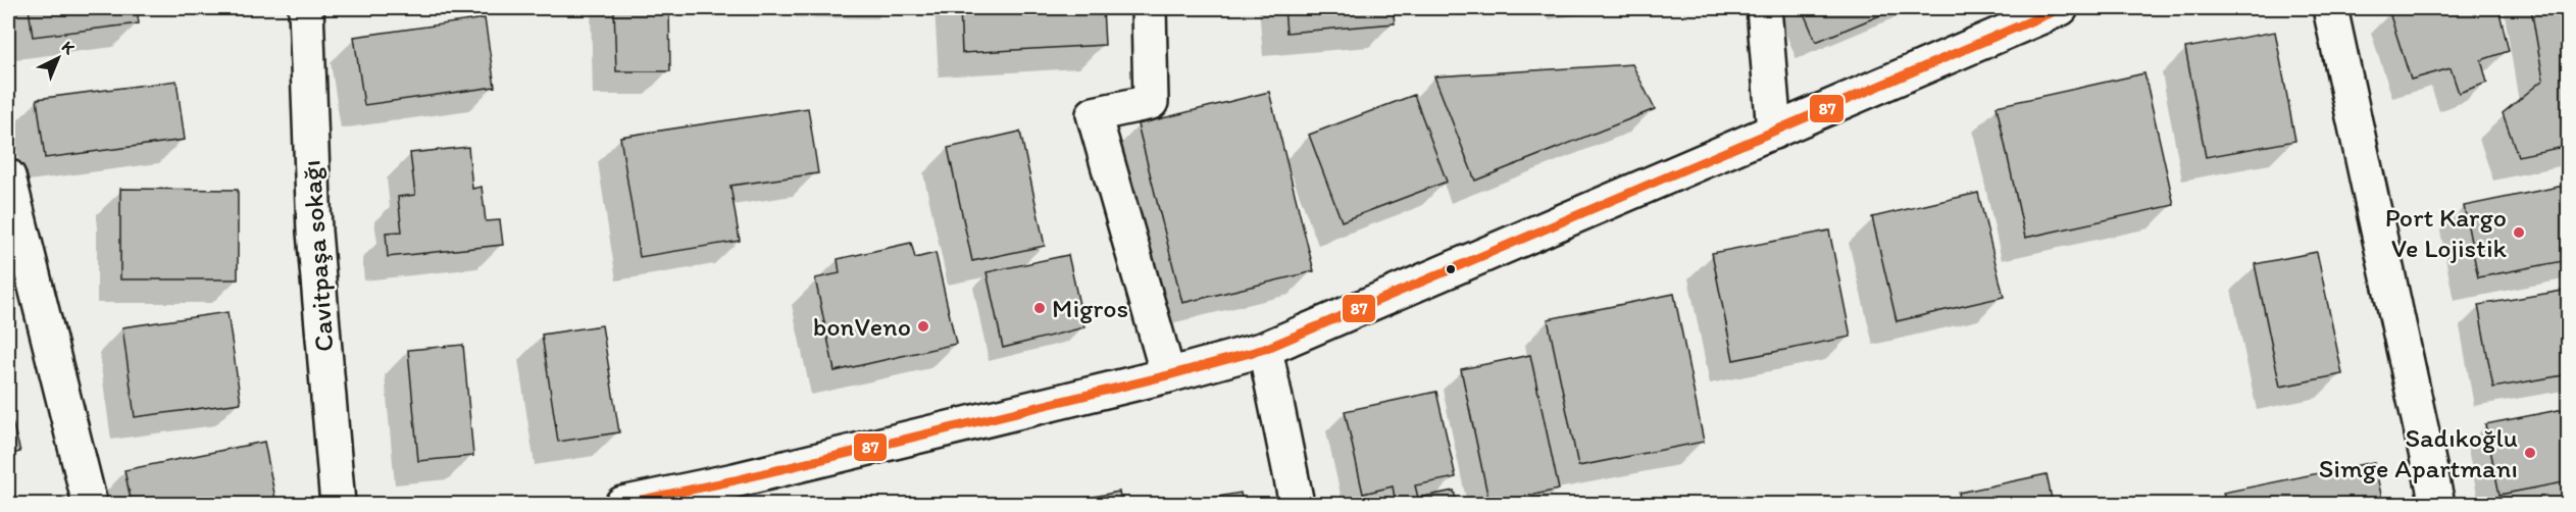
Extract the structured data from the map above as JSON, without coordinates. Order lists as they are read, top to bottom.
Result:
{
  "streets": {
    "street": ["Cavitpaşa sokağı"]
  },
  "places": [
    "Port Kargo Ve Lojistik",
    "Migros",
    "bonVeno",
    "Sadıkoğlu Simge Apartmanı"
  ],
  "lines": ["transit line 87"],
  "north": "top right"
}
